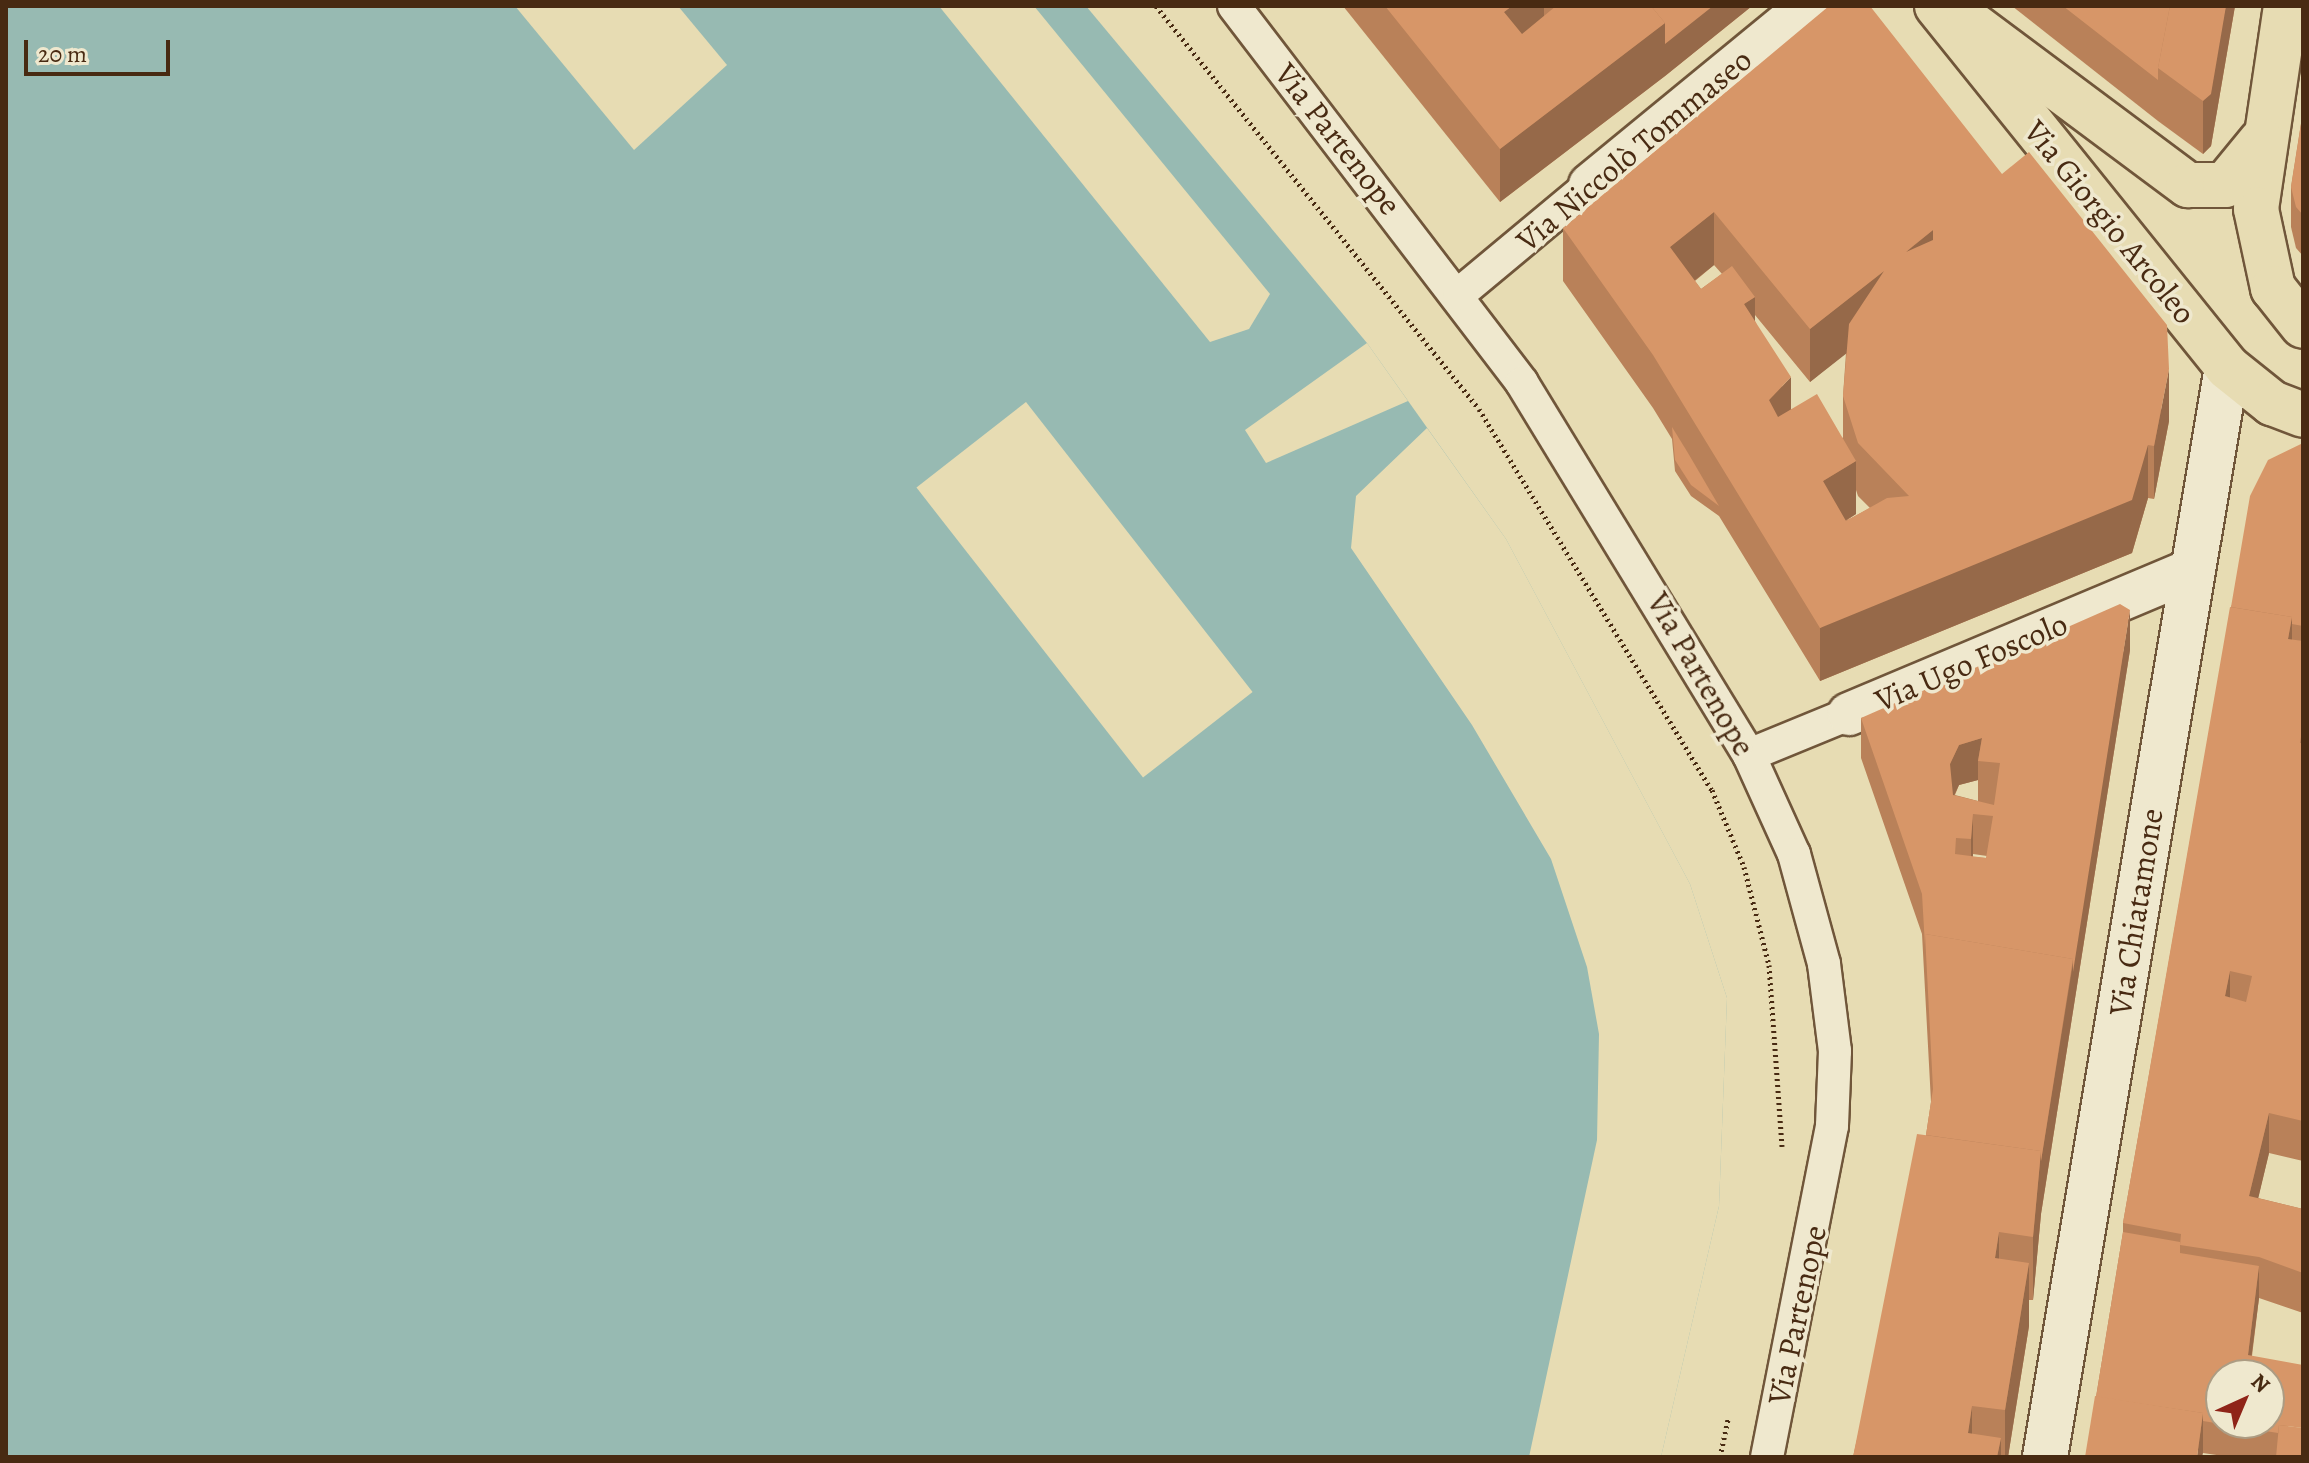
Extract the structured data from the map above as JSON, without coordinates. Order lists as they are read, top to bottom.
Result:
{
  "streets": {
    "main road": ["Via Giorgio Arcoleo"],
    "street": [
      "Via Partenope",
      "Via Niccolò Tommaseo",
      "Via Ugo Foscolo",
      "Via Chiatamone"
    ]
  },
  "crossings": [
    ["Via Partenope", "Via Niccolò Tommaseo"],
    ["Via Partenope", "Via Ugo Foscolo"],
    ["Via Giorgio Arcoleo", "Via Chiatamone"],
    ["Via Ugo Foscolo", "Via Chiatamone"]
  ],
  "scale_bar": "20 m",
  "north": "top right"
}
